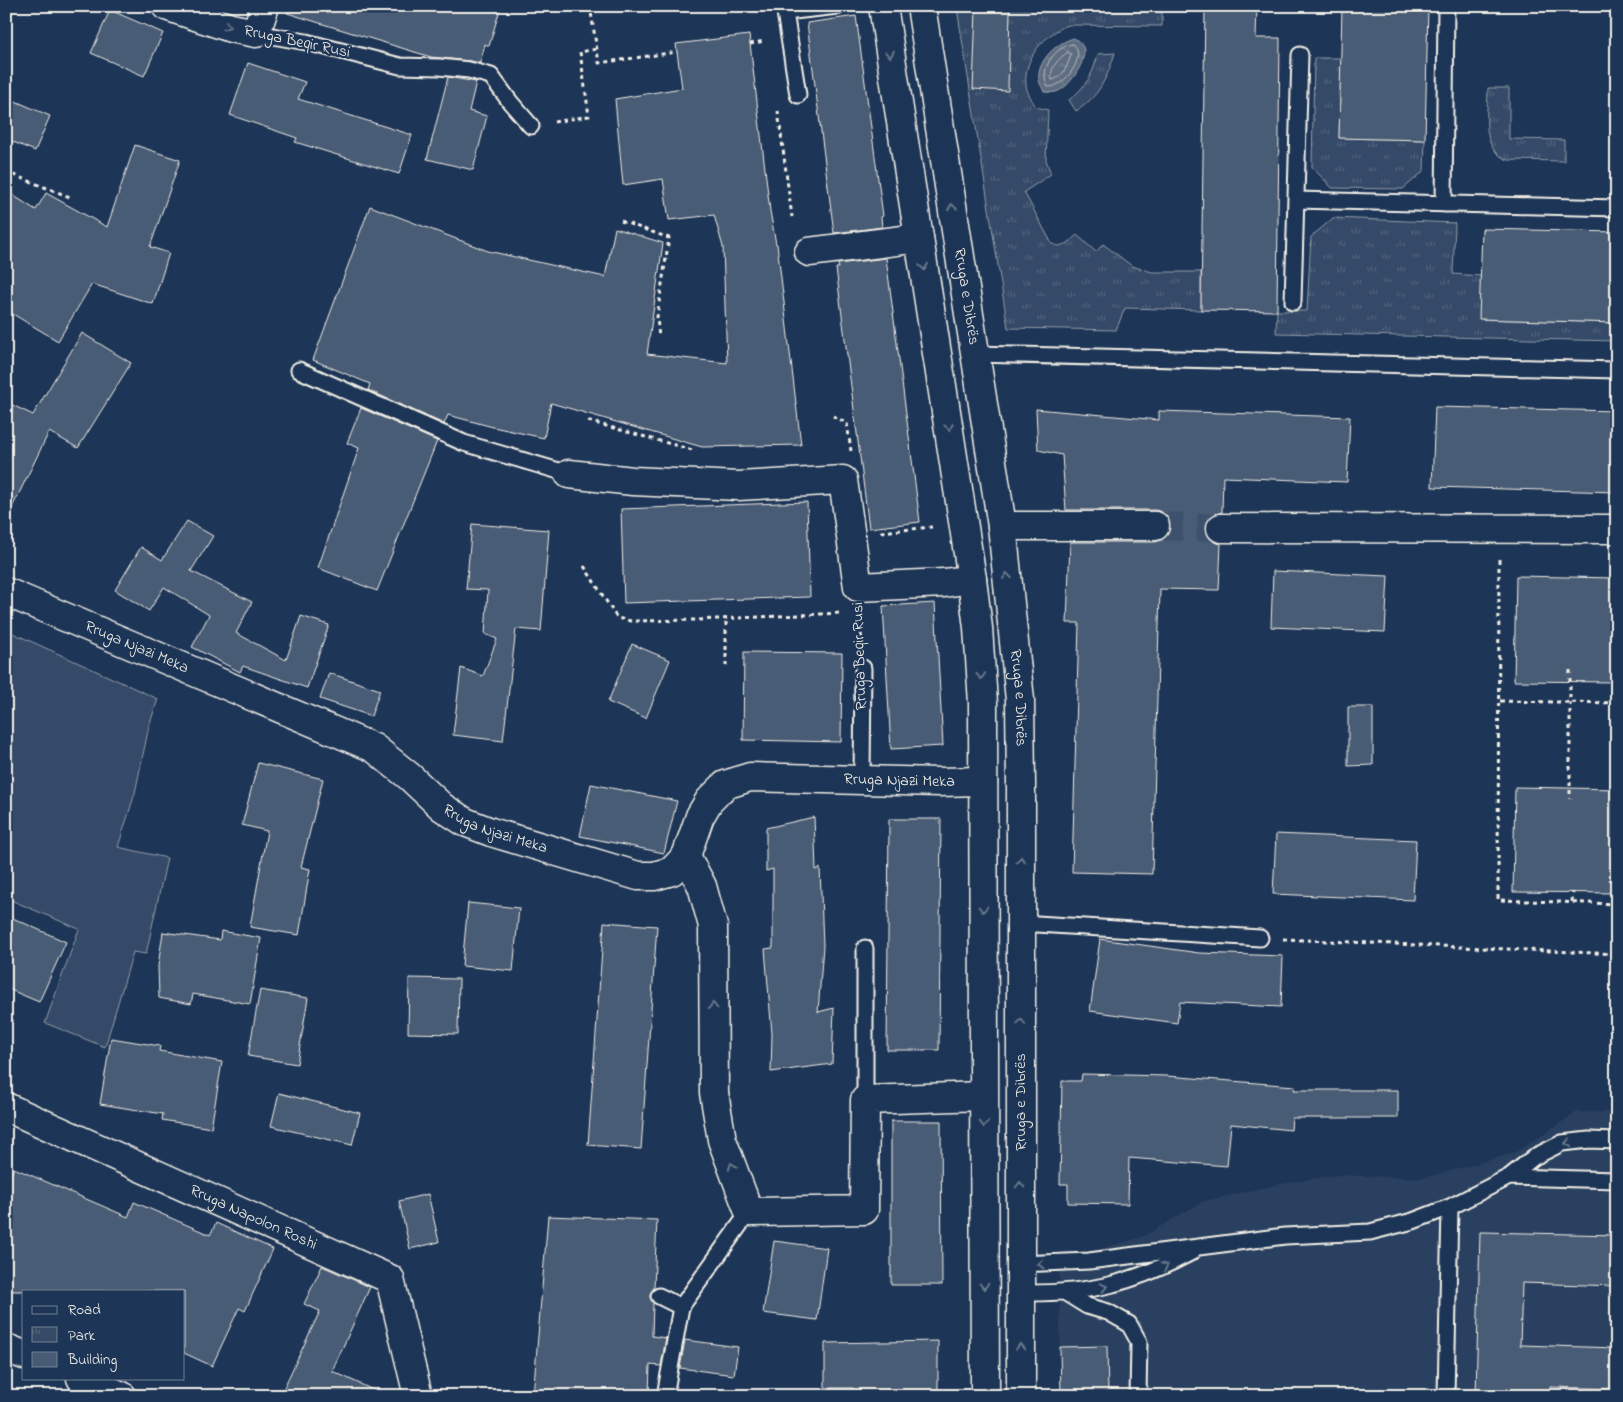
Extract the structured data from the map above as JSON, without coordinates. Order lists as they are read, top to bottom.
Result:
{
  "streets": {
    "main road": [
      "Rruga Beqir Rusi",
      "Rruga e Dibrës",
      "Rruga Njazi Meka",
      "Rruga Napolon Roshi"
    ]
  },
  "crossings": [
    ["Rruga Beqir Rusi", "Rruga Njazi Meka"]
  ],
  "legend": ["Road", "Park", "Building"]
}
